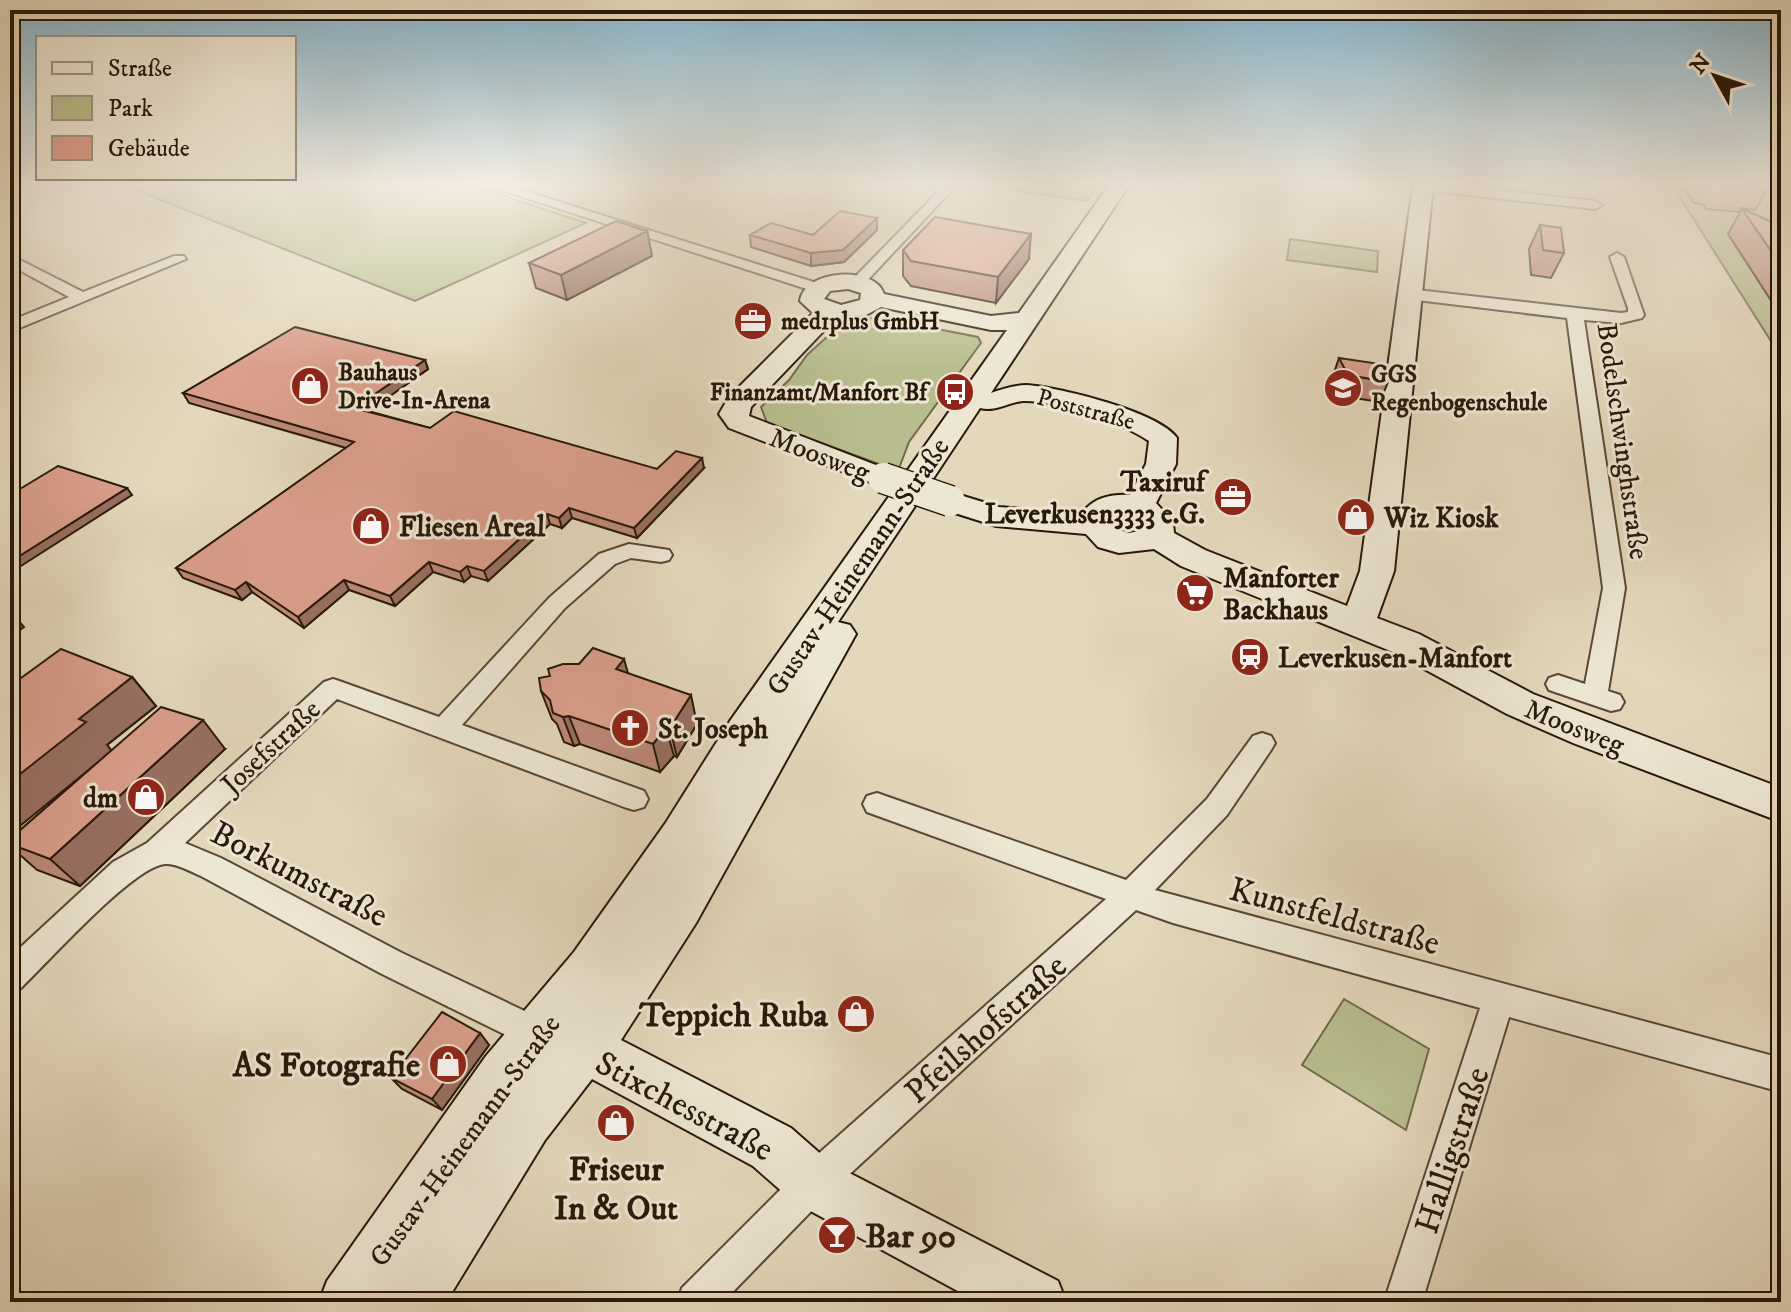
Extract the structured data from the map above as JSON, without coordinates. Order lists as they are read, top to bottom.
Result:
{
  "streets": {
    "street": [
      "Poststraße",
      "Bodelschwinghstraße",
      "Moosweg",
      "Gustav-Heinemann-Straße",
      "Josefstraße",
      "Borkumstraße",
      "Kunstfeldstraße",
      "Pfeilshofstraße",
      "Stixchesstraße",
      "Halligstraße"
    ]
  },
  "crossings": [
    ["Poststraße", "Moosweg"],
    ["Poststraße", "Gustav-Heinemann-Straße"],
    ["Gustav-Heinemann-Straße", "Borkumstraße"],
    ["Gustav-Heinemann-Straße", "Stixchesstraße"],
    ["Josefstraße", "Borkumstraße"],
    ["Borkumstraße", "Stixchesstraße"],
    ["Kunstfeldstraße", "Pfeilshofstraße"],
    ["Kunstfeldstraße", "Halligstraße"],
    ["Pfeilshofstraße", "Stixchesstraße"]
  ],
  "places": {
    "office": ["med1plus GmbH", "Taxiruf Leverkusen3333 e.G."],
    "shop": [
      "Bauhaus Drive-In-Arena",
      "Wiz Kiosk",
      "Fliesen Areal",
      "dm",
      "Teppich Ruba",
      "AS Fotografie",
      "Friseur In & Out"
    ],
    "school or university": ["GGS Regenbogenschule"],
    "bus stop": ["Finanzamt/Manfort Bf"],
    "supermarket": ["Manforter Backhaus"],
    "station": ["Leverkusen-Manfort"],
    "church": ["St. Joseph"],
    "bar": ["Bar 90"]
  },
  "legend": ["Straße", "Park", "Gebäude"],
  "north": "top left"
}
